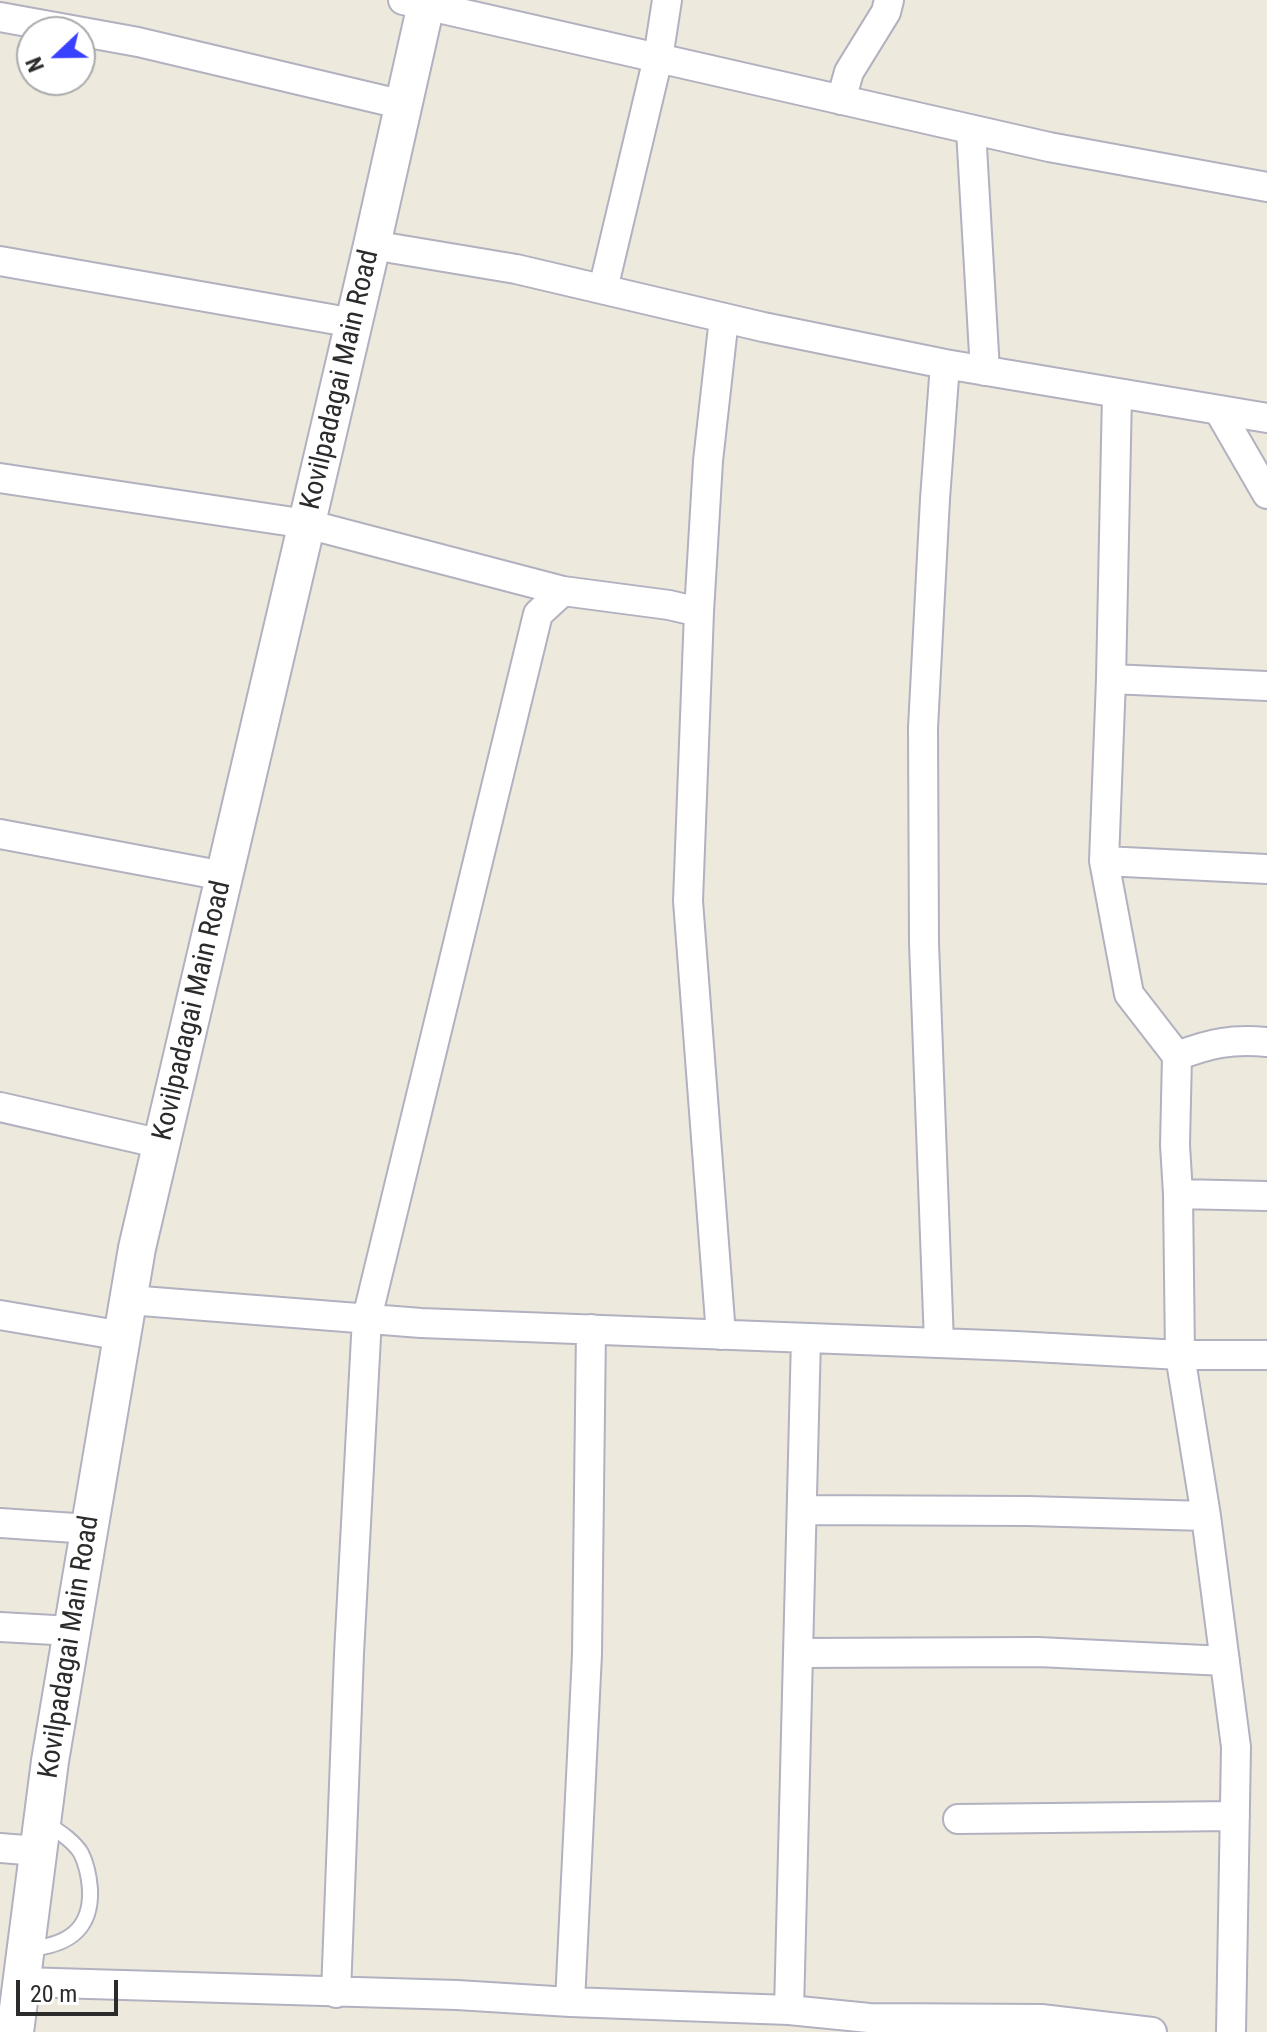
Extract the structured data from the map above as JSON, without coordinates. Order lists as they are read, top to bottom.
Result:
{
  "streets": {
    "street": ["Kovilpadagai Main Road"]
  },
  "scale_bar": "20 m",
  "north": "left"
}
